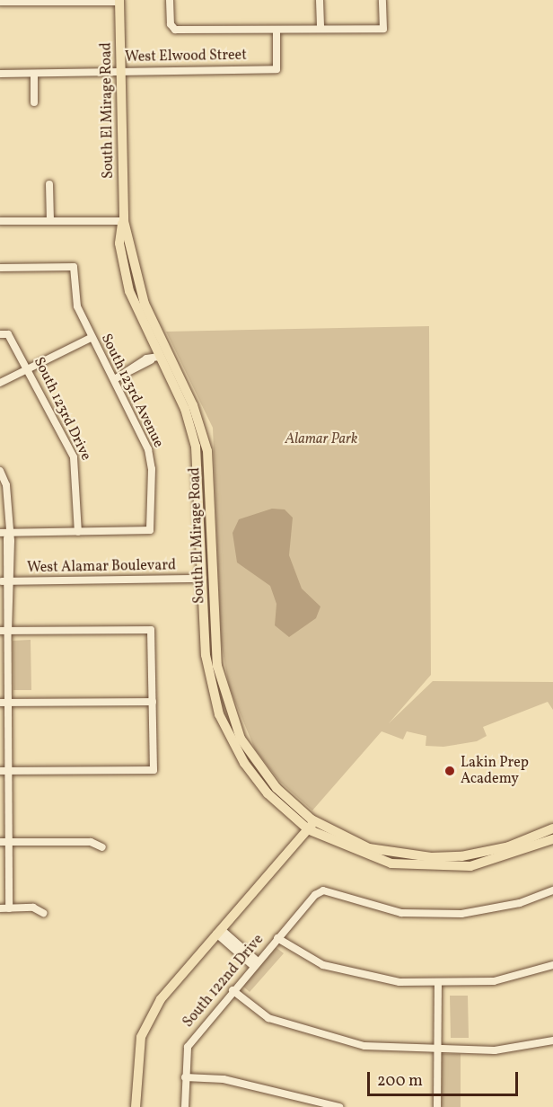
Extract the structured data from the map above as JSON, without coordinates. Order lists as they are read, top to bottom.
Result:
{
  "streets": {
    "main road": ["South El Mirage Road"],
    "street": [
      "West Elwood Street",
      "South 123rd Avenue",
      "South 123rd Drive",
      "West Alamar Boulevard",
      "South 122nd Drive"
    ]
  },
  "crossings": [
    ["West Elwood Street", "South El Mirage Road"],
    ["South El Mirage Road", "West Alamar Boulevard"],
    ["South 123rd Avenue", "South 123rd Drive"]
  ],
  "parks": ["Alamar Park"],
  "places": ["Lakin Prep Academy"],
  "scale_bar": "200 m"
}
